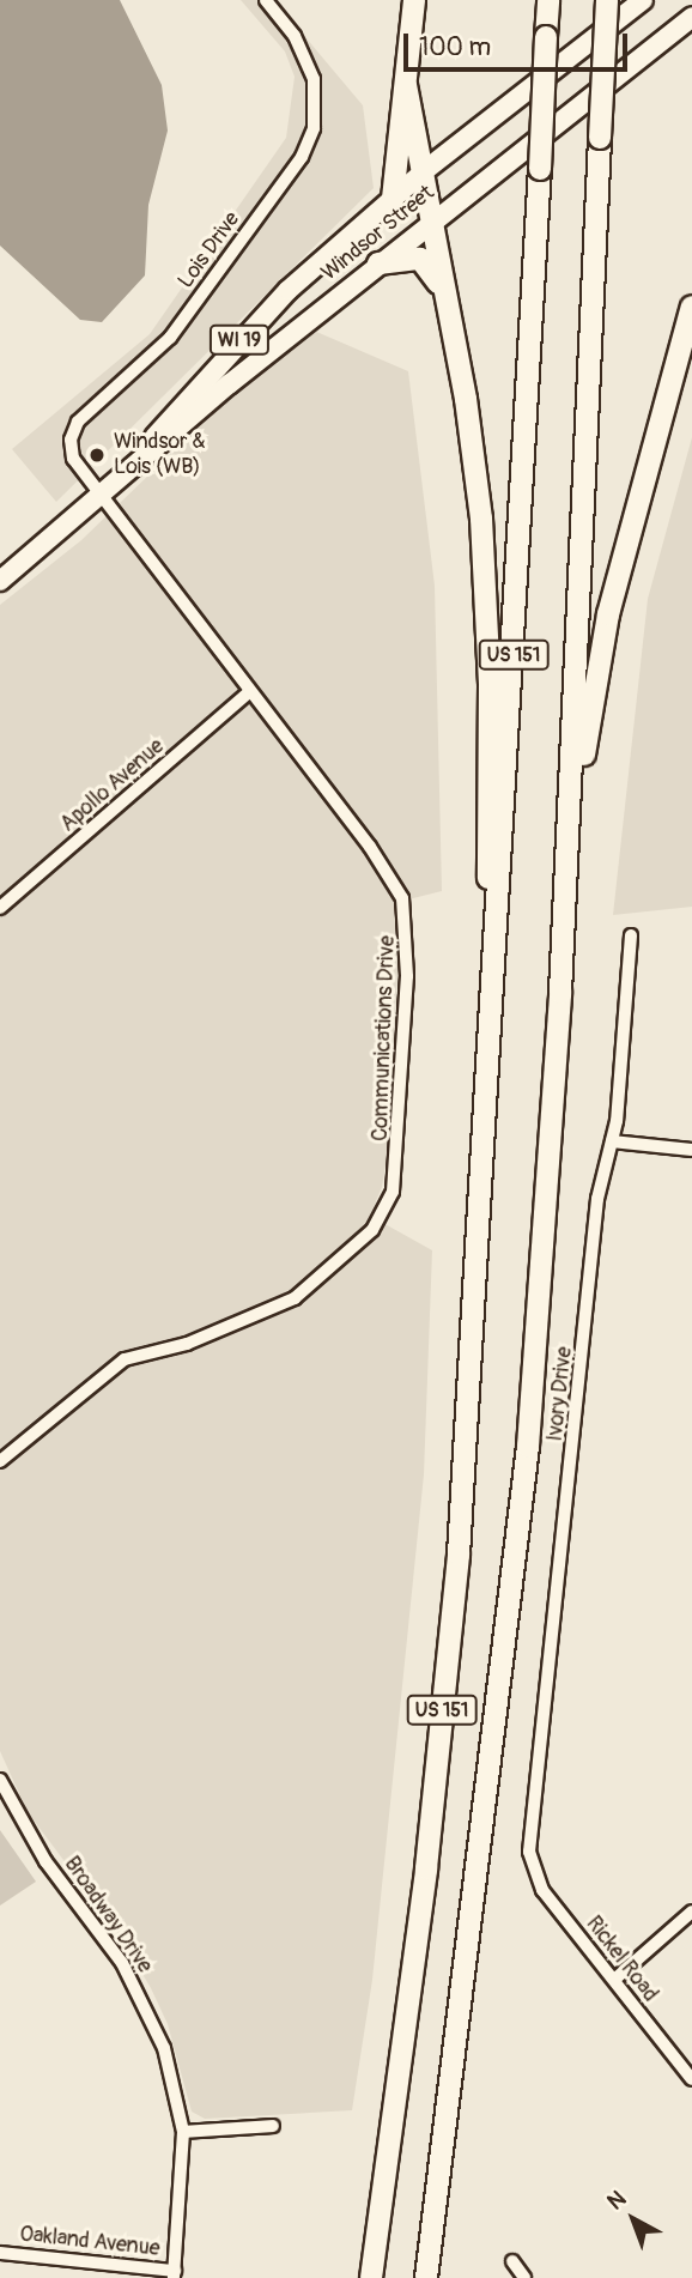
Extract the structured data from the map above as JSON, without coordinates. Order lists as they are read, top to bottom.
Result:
{
  "streets": {
    "highway": ["US 151"],
    "main road": ["Windsor Street", "WI 19"],
    "street": [
      "Lois Drive",
      "Apollo Avenue",
      "Communications Drive",
      "Ivory Drive",
      "Broadway Drive",
      "Rickel Road",
      "Oakland Avenue"
    ]
  },
  "crossings": [
    ["Windsor Street", "Lois Drive"],
    ["Windsor Street", "Communications Drive"],
    ["Lois Drive", "Communications Drive"],
    ["Apollo Avenue", "Communications Drive"],
    ["Ivory Drive", "Rickel Road"],
    ["Broadway Drive", "Oakland Avenue"]
  ],
  "places": ["Windsor & Lois (WB)"],
  "scale_bar": "100 m",
  "north": "top left"
}
